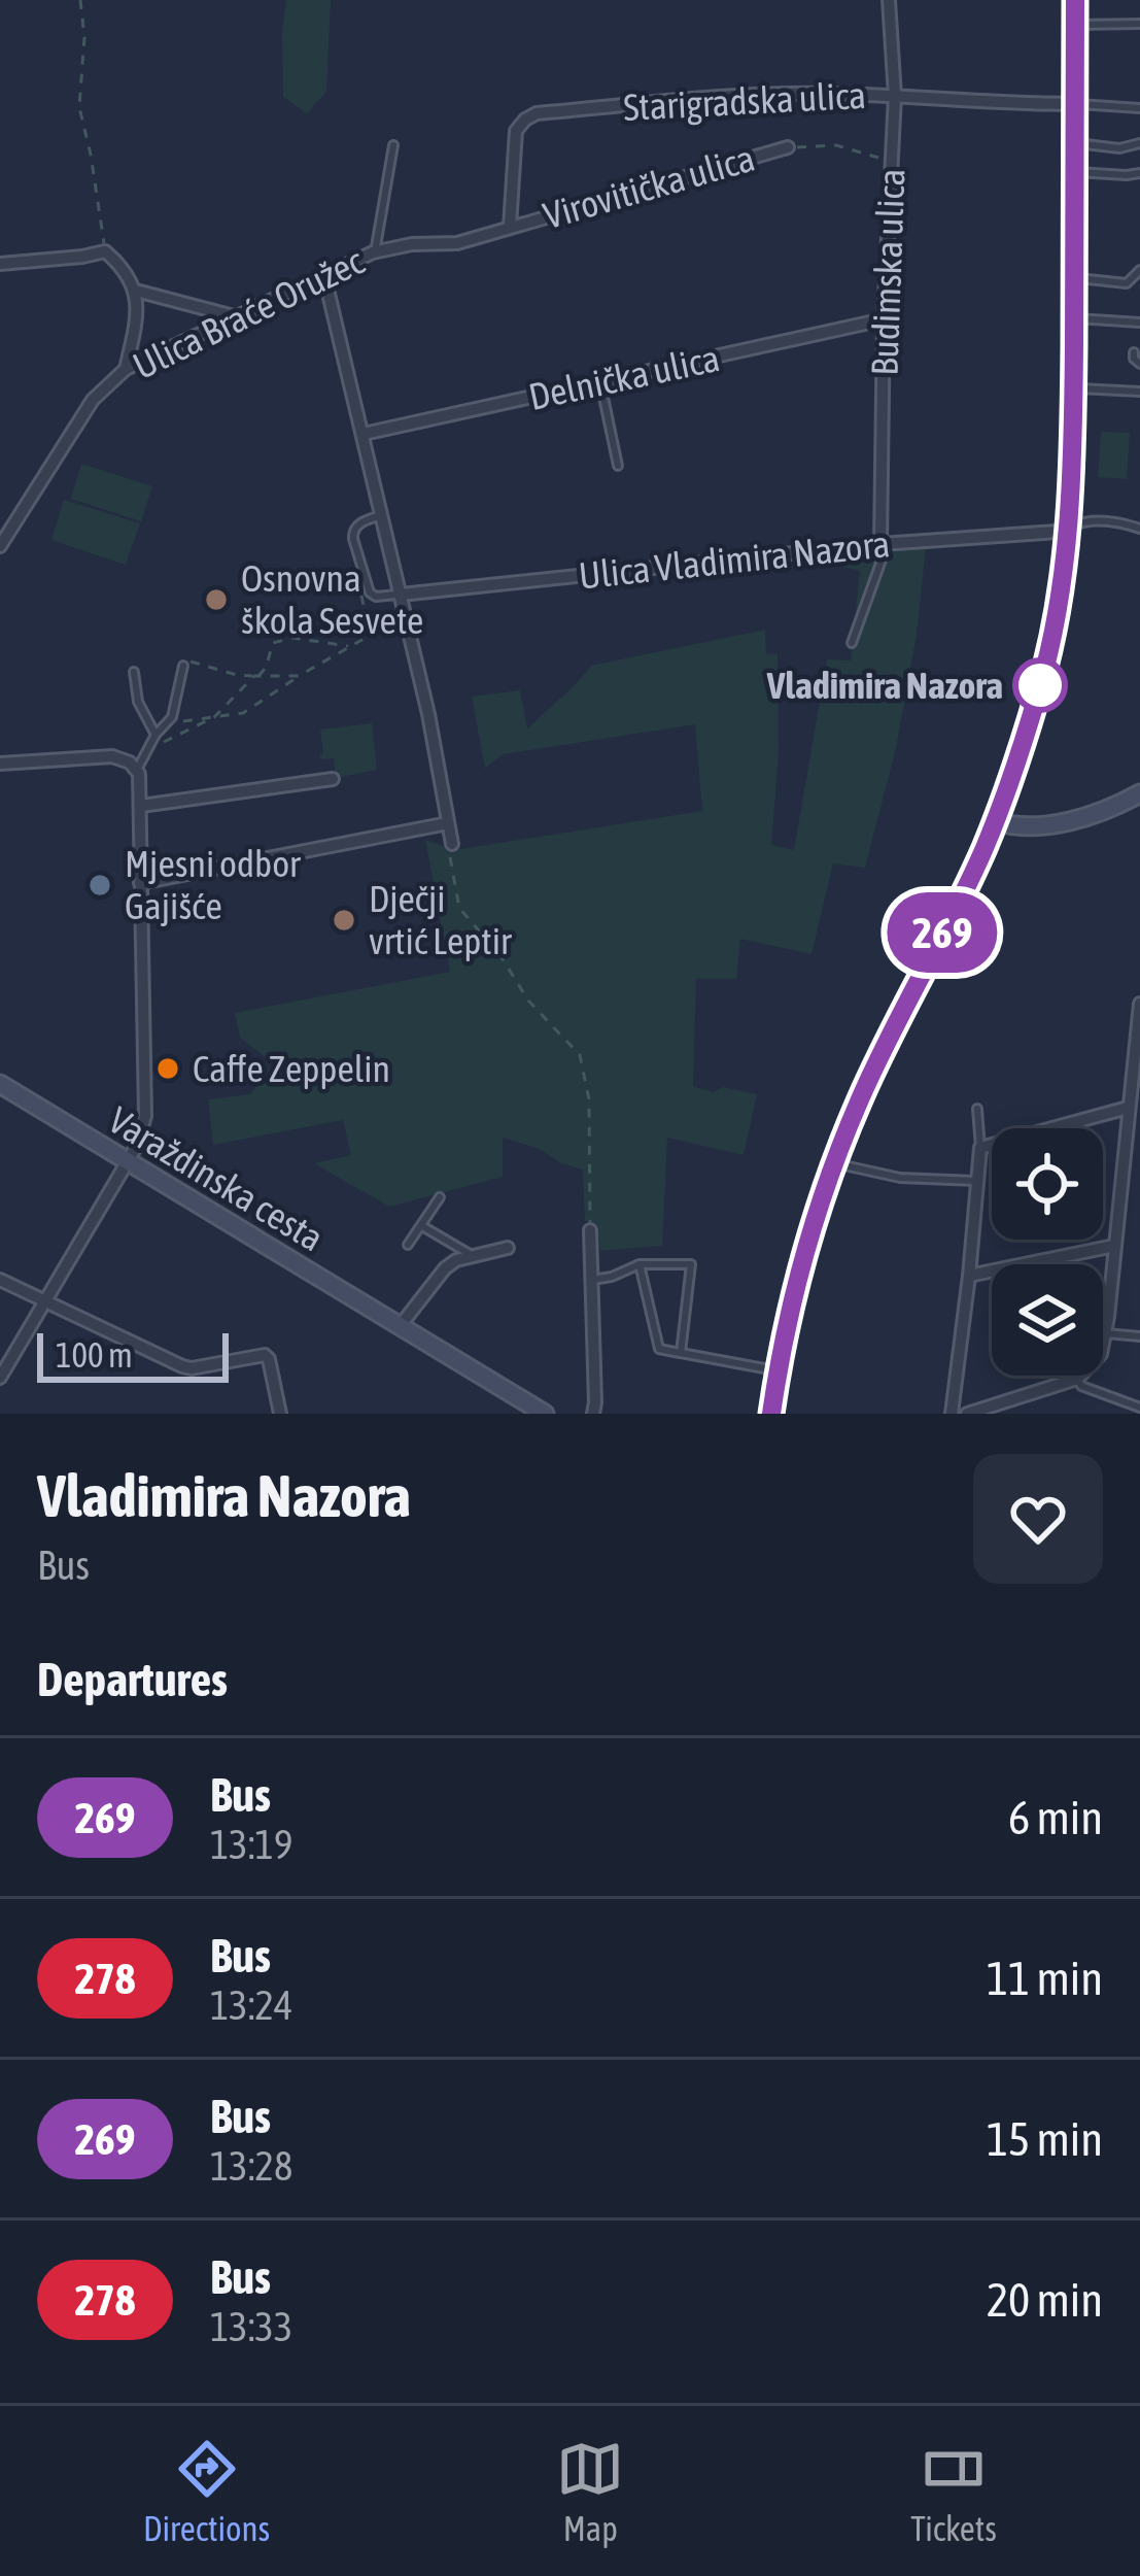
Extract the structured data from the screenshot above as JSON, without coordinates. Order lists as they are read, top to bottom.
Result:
{
  "streets": {
    "main road": ["Varaždinska cesta"],
    "street": [
      "Starigradska ulica",
      "Virovitička ulica",
      "Budimska ulica",
      "Ulica Braće Oružec",
      "Delnička ulica",
      "Ulica Vladimira Nazora"
    ]
  },
  "crossings": [
    ["Starigradska ulica", "Virovitička ulica"],
    ["Starigradska ulica", "Budimska ulica"],
    ["Starigradska ulica", "Ulica Braće Oružec"],
    ["Virovitička ulica", "Ulica Braće Oružec"],
    ["Budimska ulica", "Delnička ulica"],
    ["Budimska ulica", "Ulica Vladimira Nazora"]
  ],
  "places": [
    "Osnovna škola Sesvete",
    "Vladimira Nazora",
    "Mjesni odbor Gajišće",
    "Dječji vrtić Leptir",
    "Caffe Zeppelin"
  ],
  "lines": ["bus line 269"],
  "scale_bar": "100 m",
  "page": {
    "on_map": "269",
    "scale": "100 m",
    "heading": [
      ["Vladimira Nazora", "Bus"],
      "Departures"
    ],
    "list": [
      {
        "mark": "269",
        "name": "Bus",
        "note": "13:19",
        "value": "6 min"
      },
      {
        "mark": "278",
        "name": "Bus",
        "note": "13:24",
        "value": "11 min"
      },
      {
        "mark": "269",
        "name": "Bus",
        "note": "13:28",
        "value": "15 min"
      },
      {
        "mark": "278",
        "name": "Bus",
        "note": "13:33",
        "value": "20 min"
      }
    ],
    "tabs": ["Directions", "Map", "Tickets"]
  }
}
